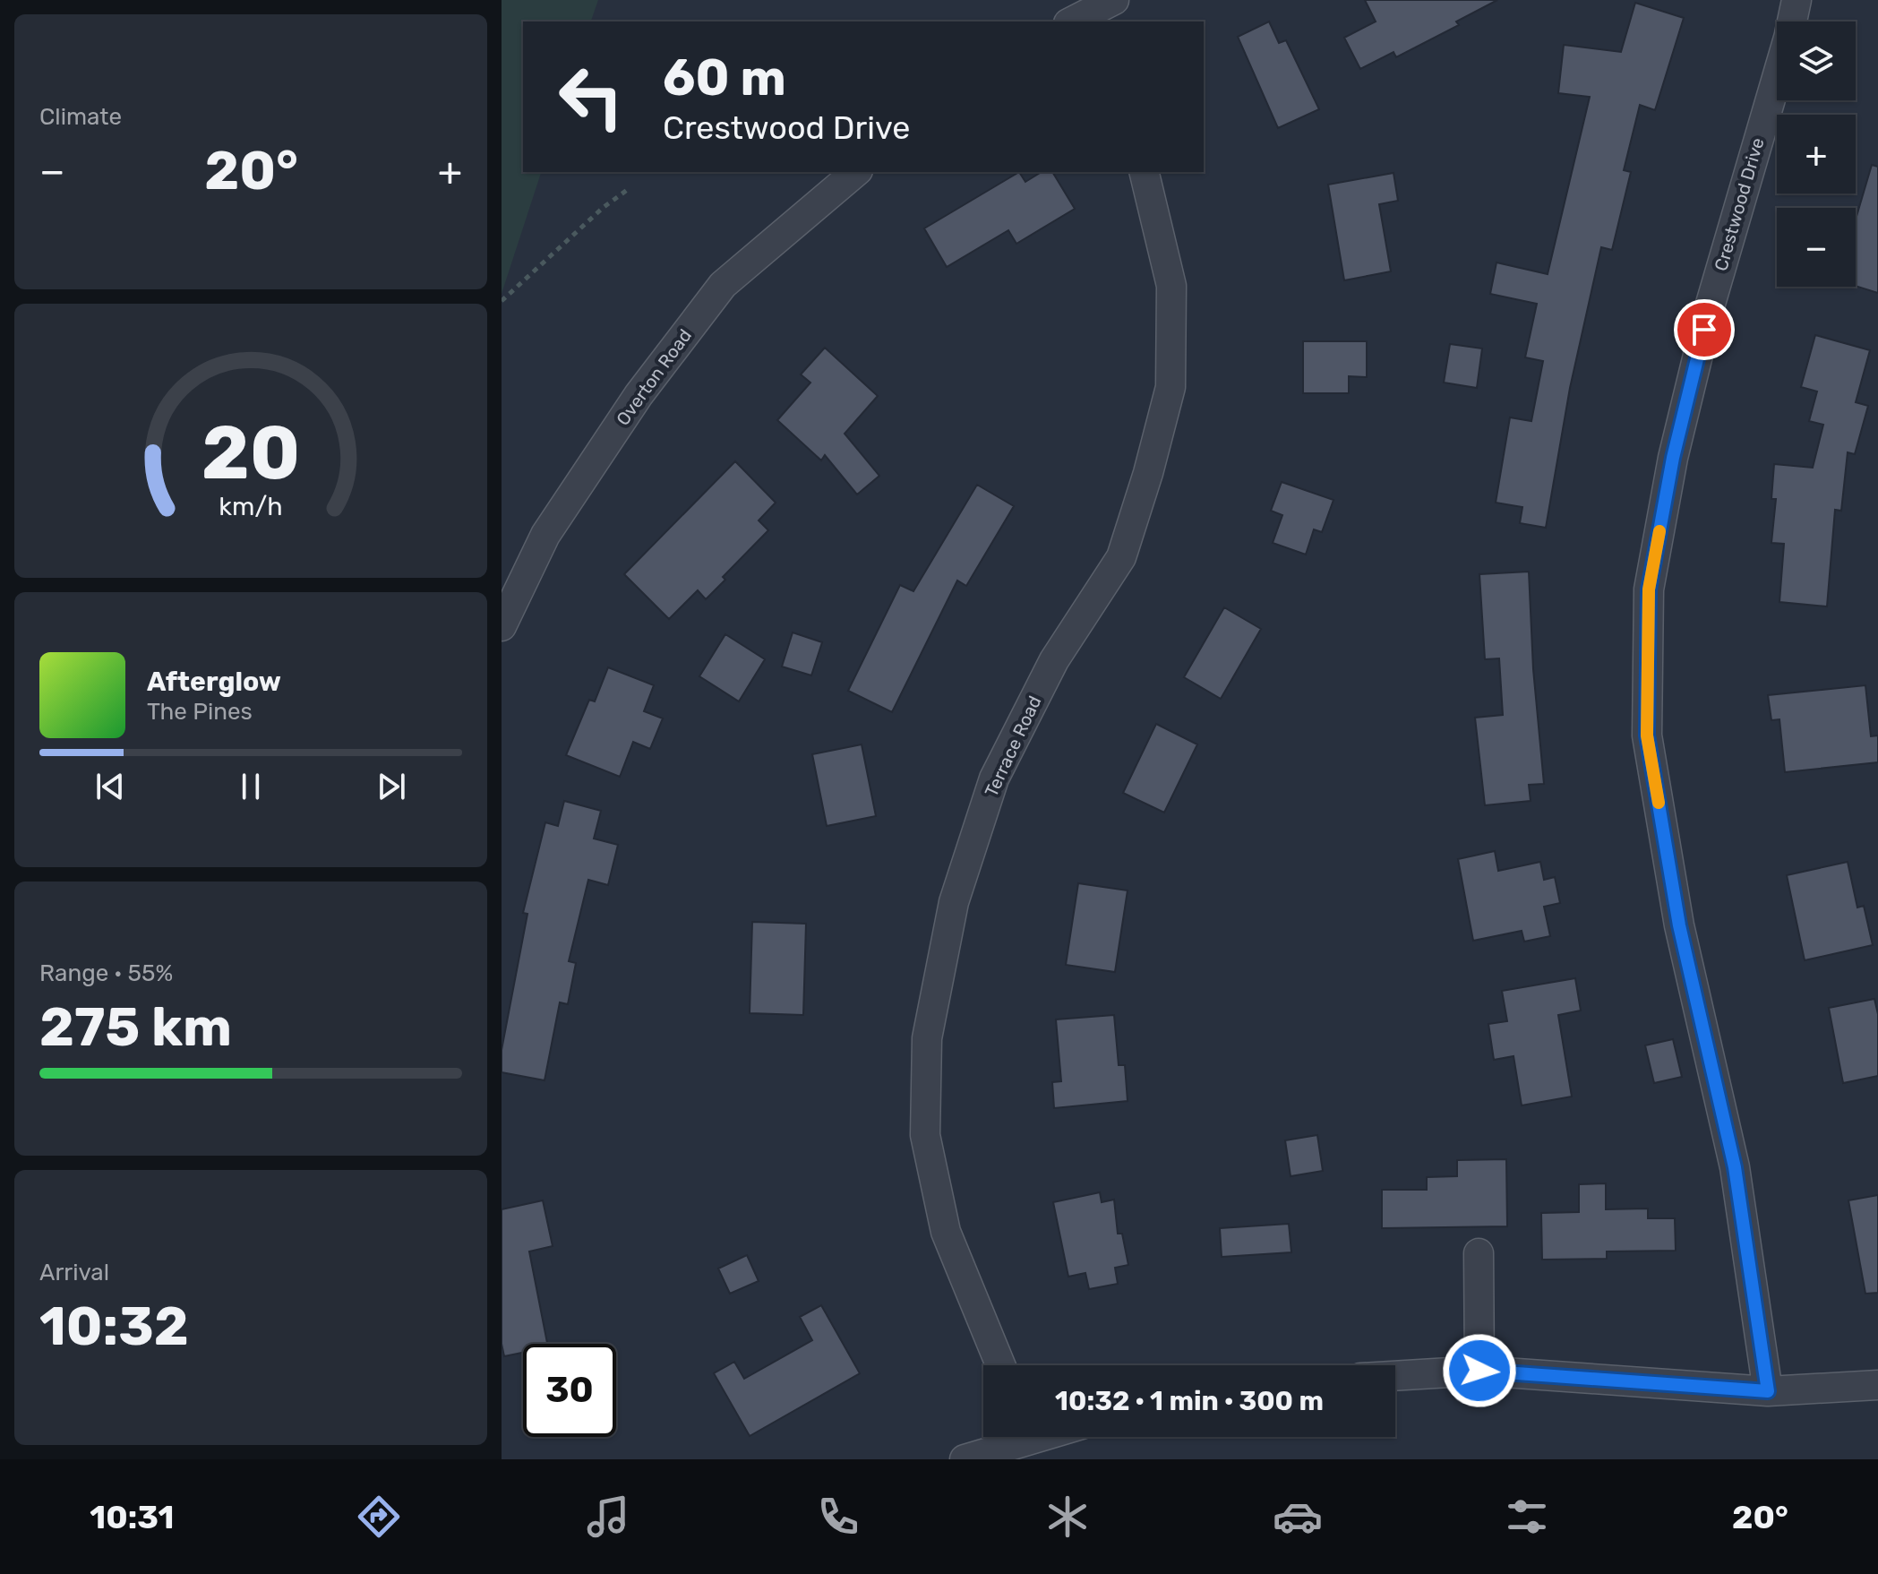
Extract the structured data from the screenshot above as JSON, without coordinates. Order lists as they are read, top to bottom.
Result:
{
  "streets": {
    "street": ["Crestwood Drive", "Overton Road", "Terrace Road"]
  },
  "page": {
    "tile": [
      "Climate",
      ["Range · 55%", "275 km"],
      ["Arrival", "10:32"]
    ],
    "map_buttons": ["+", "−"],
    "turn": ["60 m", "Crestwood Drive"],
    "heat": ["−", "20°", "+"],
    "song": ["Afterglow", "The Pines"],
    "limit": "30",
    "trip": "10:32 · 1 min · 300 m",
    "tabs": ["10:31", "20°"],
    "gauge": ["20", "km/h"]
  }
}
